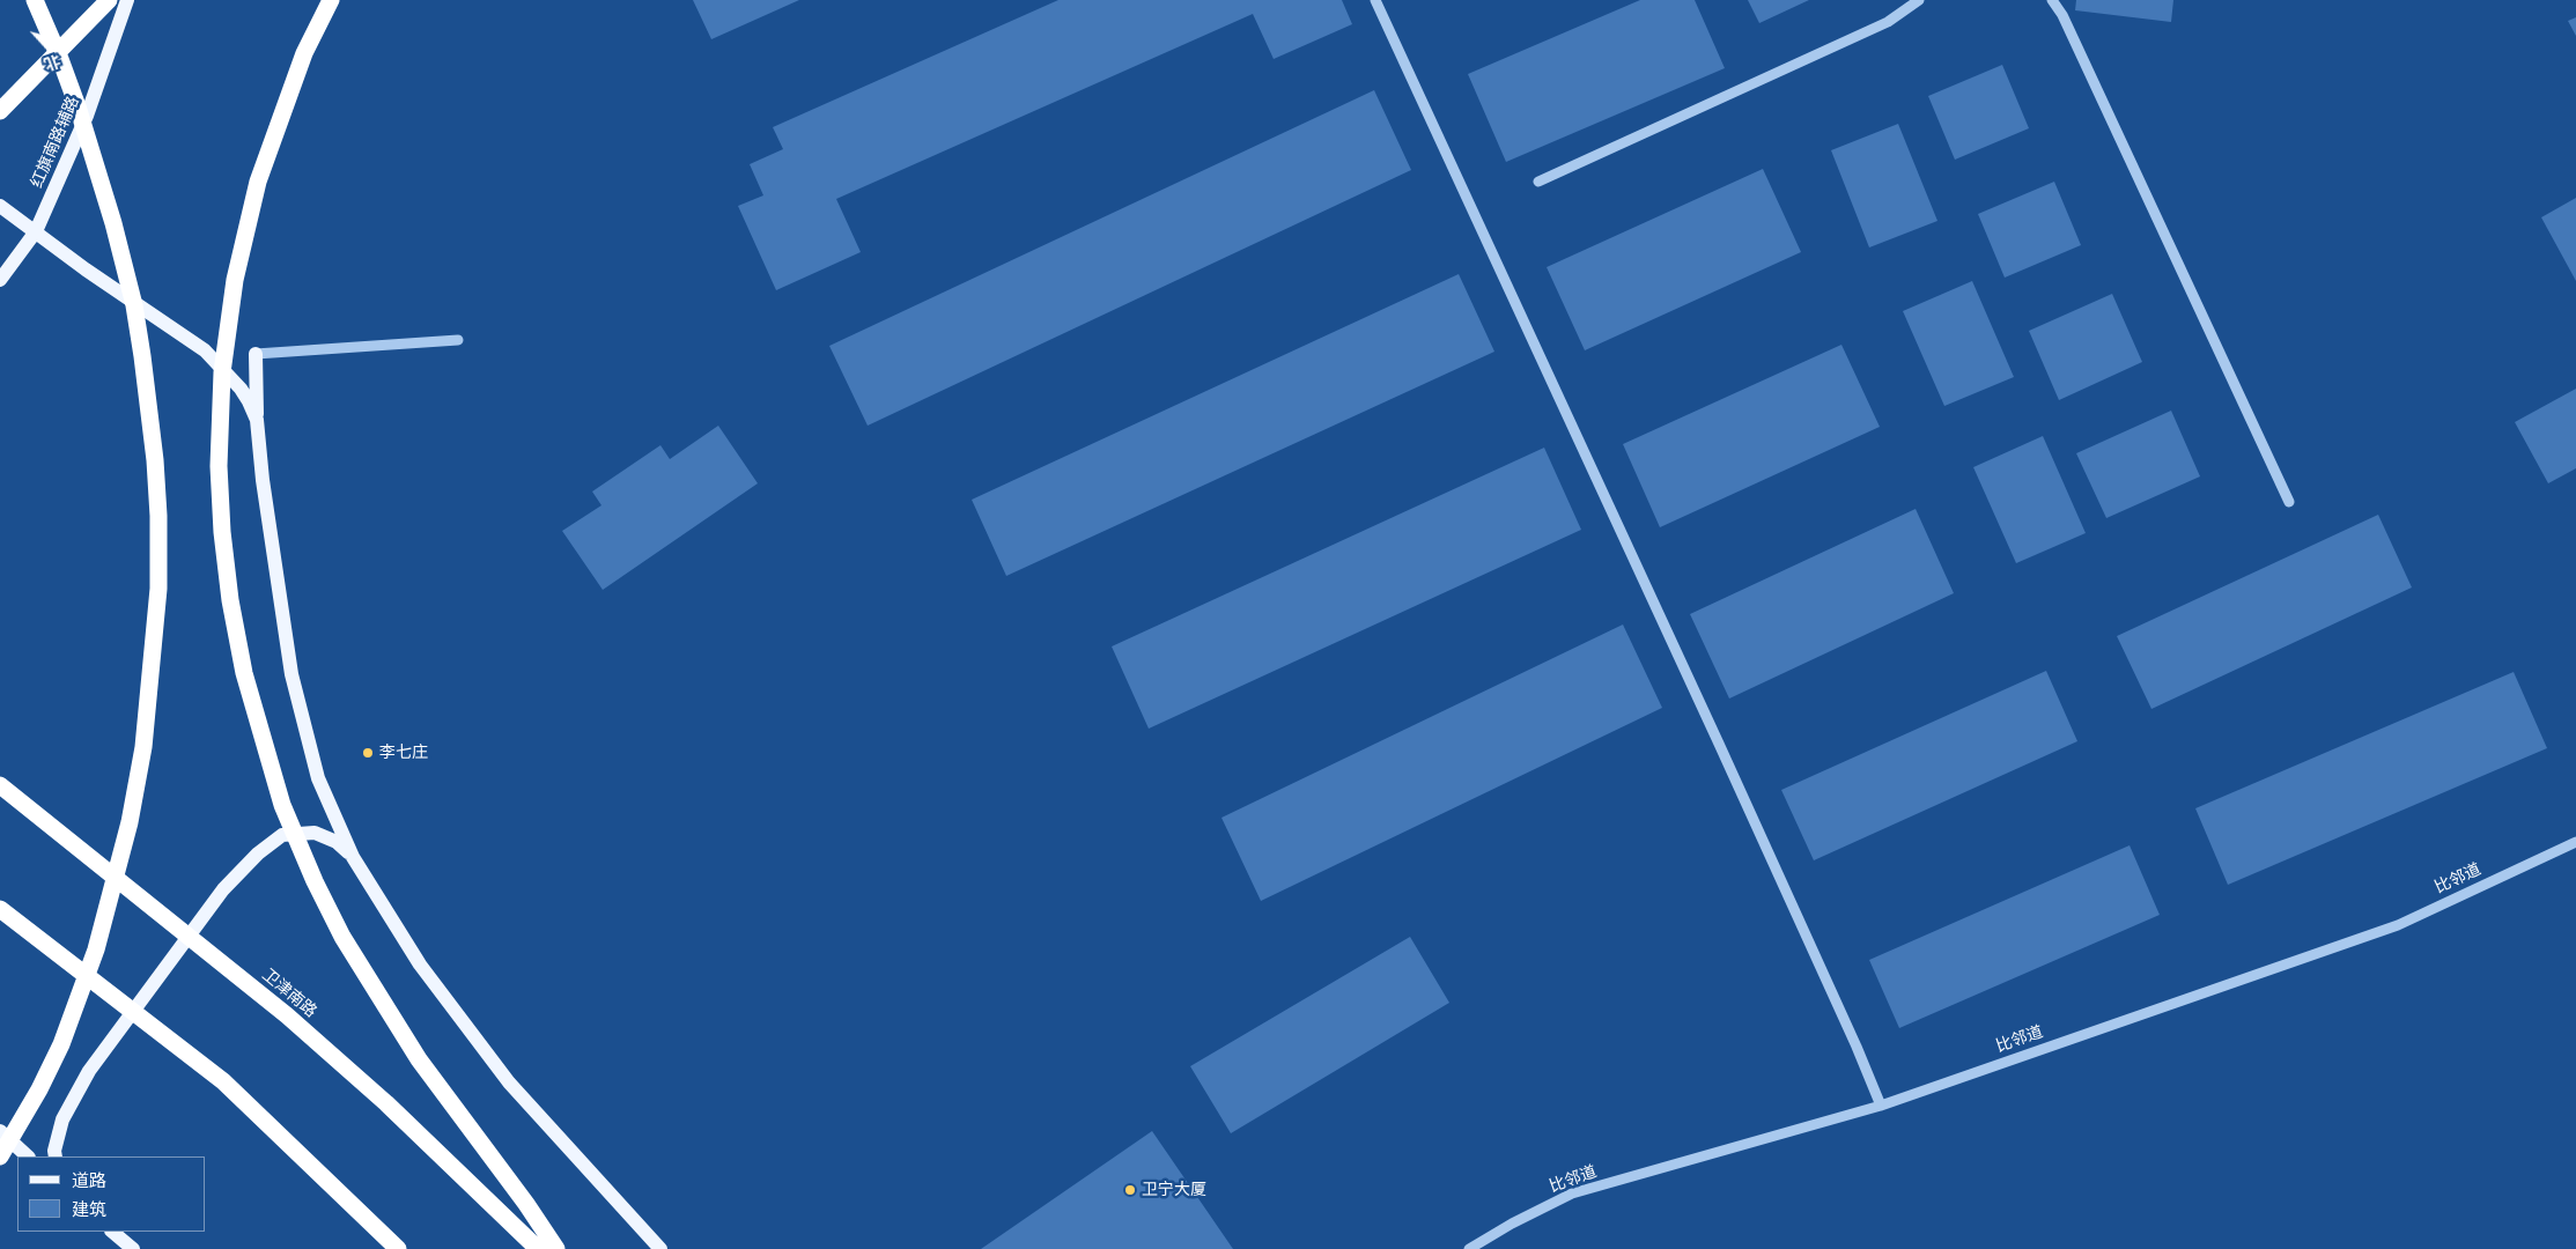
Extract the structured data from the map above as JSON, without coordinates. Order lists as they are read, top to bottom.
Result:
{
  "streets": {
    "highway": ["卫津南路"],
    "main road": ["红旗南路辅路"],
    "street": ["比邻道"]
  },
  "places": ["李七庄", "卫宁大厦"],
  "legend": ["道路", "建筑"],
  "north": "bottom"
}
